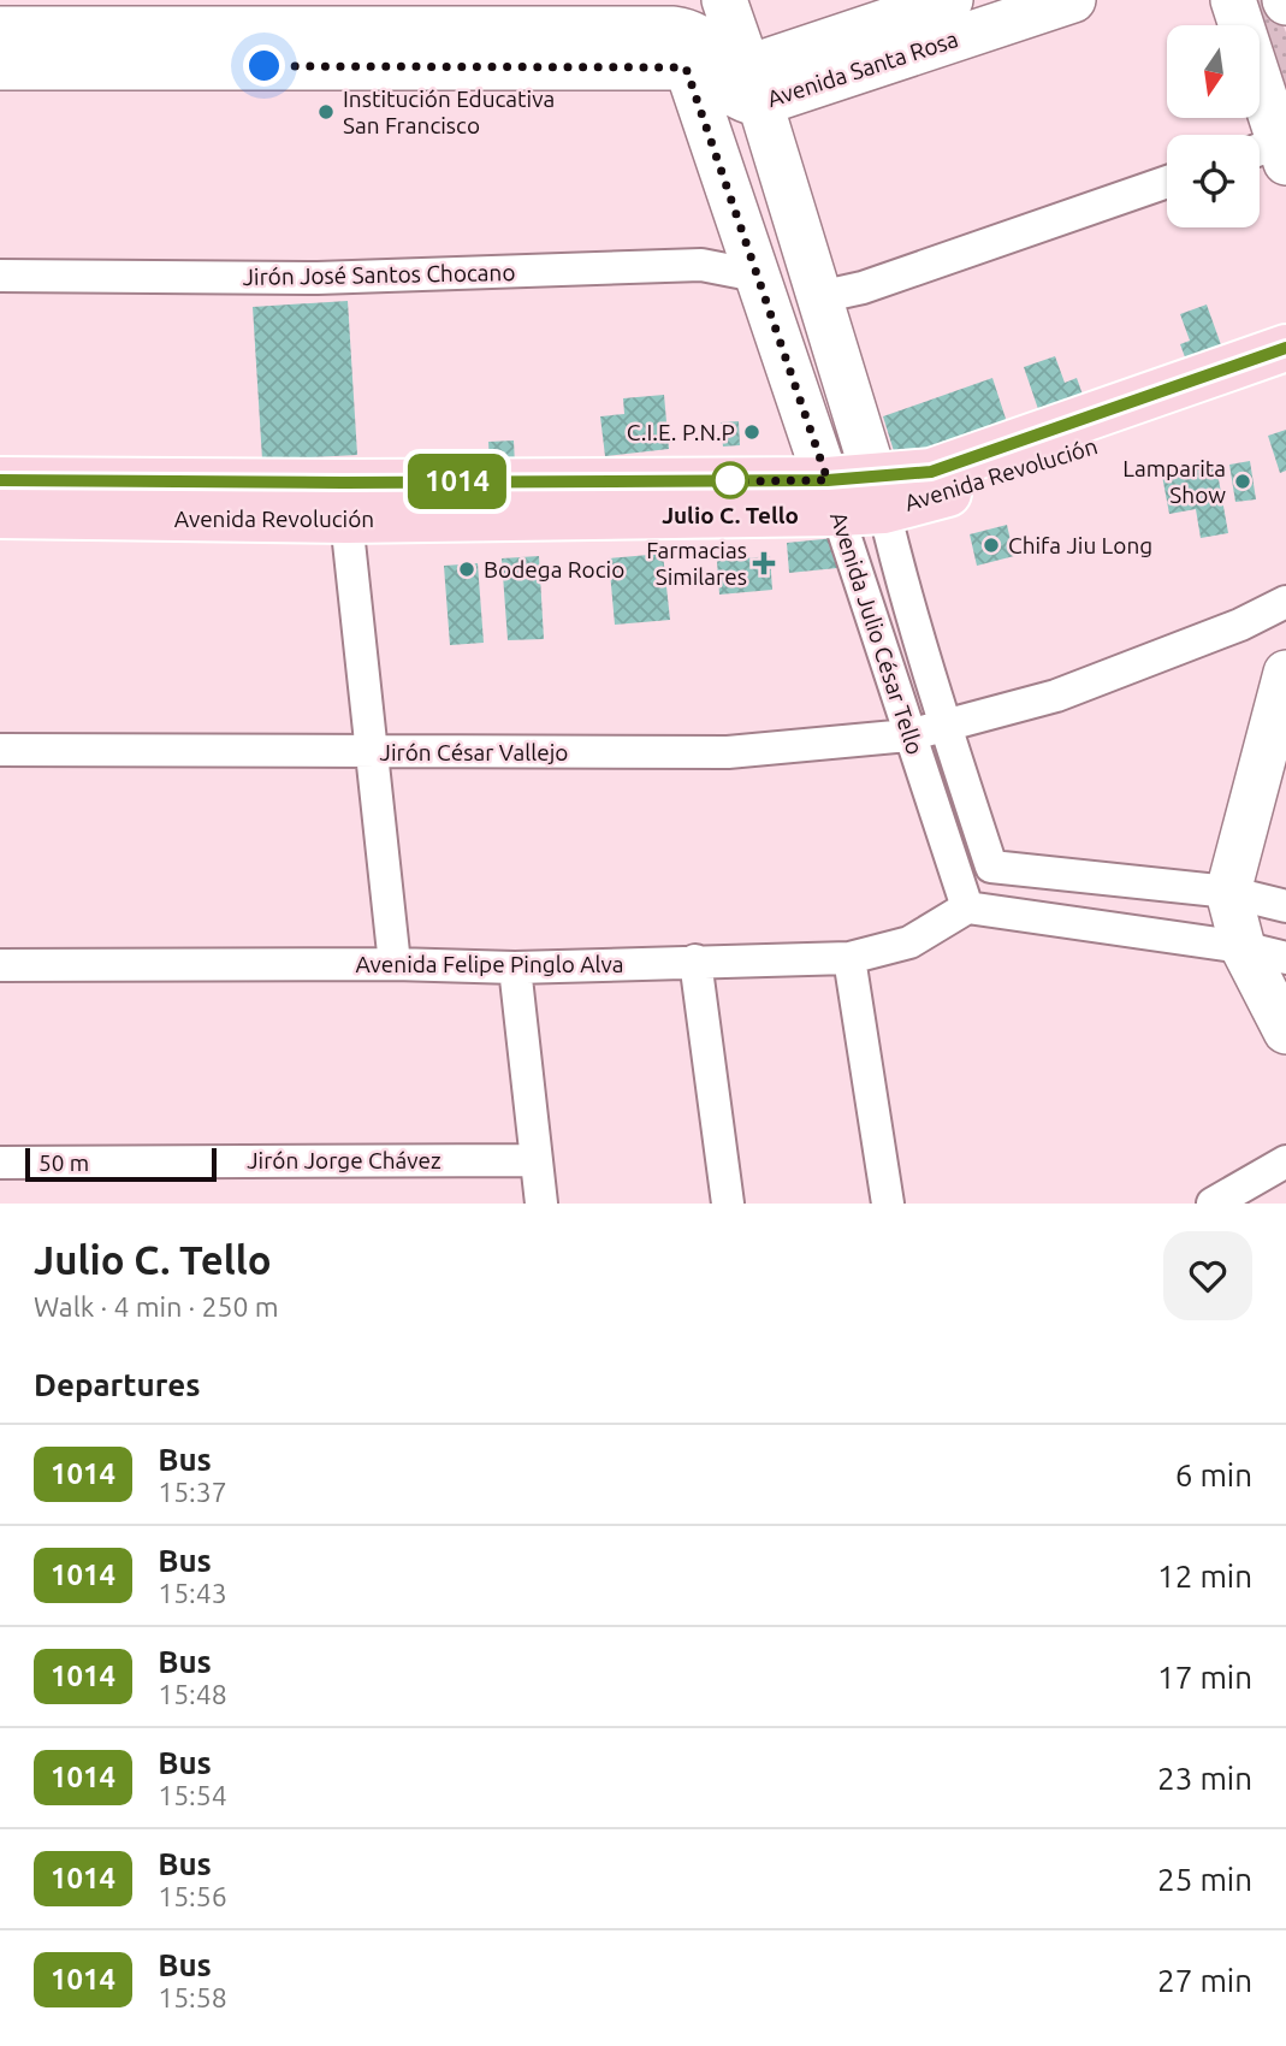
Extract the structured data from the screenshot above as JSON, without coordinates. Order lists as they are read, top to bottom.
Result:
{
  "streets": {
    "main road": ["Avenida Revolución"],
    "street": [
      "Avenida Santa Rosa",
      "Jirón José Santos Chocano",
      "Avenida Julio César Tello",
      "Jirón César Vallejo",
      "Avenida Felipe Pinglo Alva",
      "Jirón Jorge Chávez"
    ]
  },
  "crossings": [
    ["Avenida Santa Rosa", "Avenida Julio César Tello"],
    ["Jirón José Santos Chocano", "Avenida Julio César Tello"],
    ["Avenida Revolución", "Avenida Julio César Tello"],
    ["Avenida Julio César Tello", "Jirón César Vallejo"],
    ["Avenida Julio César Tello", "Avenida Felipe Pinglo Alva"]
  ],
  "places": {
    "other": [
      "Institución Educativa San Francisco",
      "C.I.E. P.N.P",
      "Julio C. Tello",
      "Lamparita Show",
      "Chifa Jiu Long",
      "Bodega Rocio"
    ],
    "health": ["Farmacias Similares"]
  },
  "lines": ["bus line 1014"],
  "scale_bar": "50 m",
  "north": "bottom",
  "page": {
    "on_map": "1014",
    "scale": "50 m",
    "heading": [
      ["Julio C. Tello", "Walk · 4 min · 250 m"],
      "Departures"
    ],
    "list": [
      {
        "mark": "1014",
        "name": "Bus",
        "note": "15:37",
        "value": "6 min"
      },
      {
        "mark": "1014",
        "name": "Bus",
        "note": "15:43",
        "value": "12 min"
      },
      {
        "mark": "1014",
        "name": "Bus",
        "note": "15:48",
        "value": "17 min"
      },
      {
        "mark": "1014",
        "name": "Bus",
        "note": "15:54",
        "value": "23 min"
      },
      {
        "mark": "1014",
        "name": "Bus",
        "note": "15:56",
        "value": "25 min"
      },
      {
        "mark": "1014",
        "name": "Bus",
        "note": "15:58",
        "value": "27 min"
      }
    ]
  }
}
